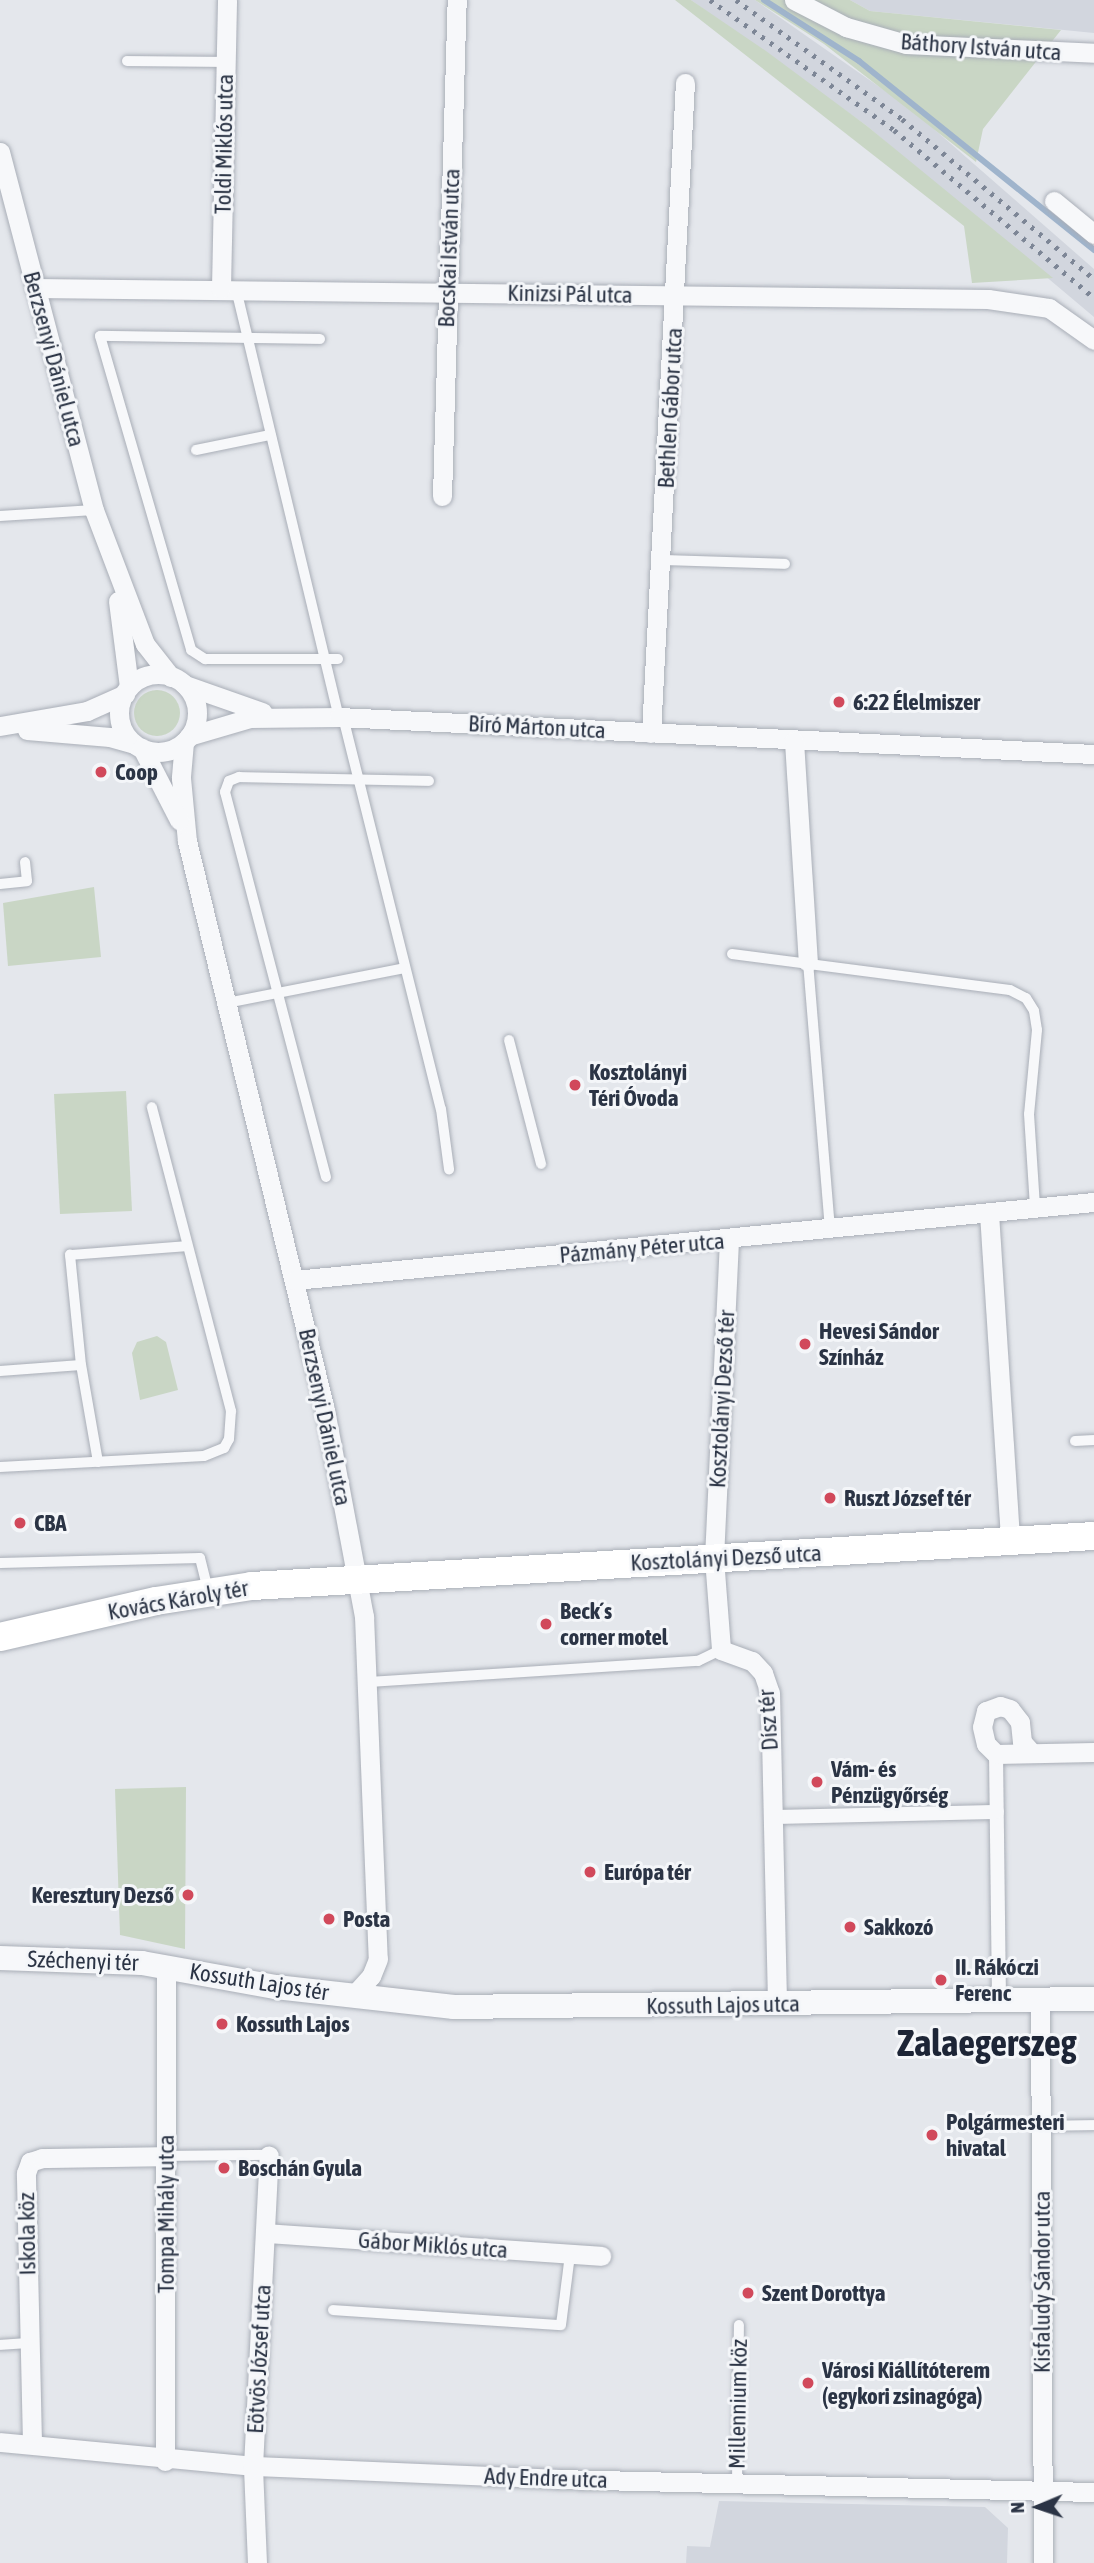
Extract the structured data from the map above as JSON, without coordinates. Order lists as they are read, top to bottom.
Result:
{
  "streets": {
    "main road": ["Kosztolányi Dezső utca", "Kovács Károly tér"],
    "street": [
      "Báthory István utca",
      "Toldi Miklós utca",
      "Bocskai István utca",
      "Kinizsi Pál utca",
      "Berzsenyi Dániel utca",
      "Bethlen Gábor utca",
      "Bíró Márton utca",
      "Pázmány Péter utca",
      "Kosztolányi Dezső tér",
      "Dísz tér",
      "Széchenyi tér",
      "Kossuth Lajos tér",
      "Kossuth Lajos utca",
      "Tompa Mihály utca",
      "Iskola köz",
      "Gábor Miklós utca",
      "Kisfaludy Sándor utca",
      "Eötvös József utca",
      "Ady Endre utca"
    ],
    "lane": ["Millennium köz"]
  },
  "crossings": [
    ["Toldi Miklós utca", "Kinizsi Pál utca"],
    ["Bocskai István utca", "Kinizsi Pál utca"],
    ["Kinizsi Pál utca", "Berzsenyi Dániel utca"],
    ["Kinizsi Pál utca", "Bethlen Gábor utca"],
    ["Berzsenyi Dániel utca", "Bíró Márton utca"],
    ["Berzsenyi Dániel utca", "Pázmány Péter utca"],
    ["Berzsenyi Dániel utca", "Kosztolányi Dezső utca"],
    ["Berzsenyi Dániel utca", "Kovács Károly tér"],
    ["Berzsenyi Dániel utca", "Kossuth Lajos tér"],
    ["Berzsenyi Dániel utca", "Kossuth Lajos utca"],
    ["Bethlen Gábor utca", "Bíró Márton utca"],
    ["Pázmány Péter utca", "Kosztolányi Dezső tér"],
    ["Kosztolányi Dezső tér", "Kosztolányi Dezső utca"],
    ["Kosztolányi Dezső tér", "Dísz tér"],
    ["Kosztolányi Dezső utca", "Kovács Károly tér"],
    ["Dísz tér", "Kossuth Lajos utca"],
    ["Széchenyi tér", "Kossuth Lajos tér"],
    ["Széchenyi tér", "Tompa Mihály utca"],
    ["Kossuth Lajos tér", "Kossuth Lajos utca"],
    ["Kossuth Lajos tér", "Tompa Mihály utca"],
    ["Kossuth Lajos utca", "Kisfaludy Sándor utca"],
    ["Tompa Mihály utca", "Iskola köz"],
    ["Tompa Mihály utca", "Ady Endre utca"],
    ["Iskola köz", "Ady Endre utca"],
    ["Gábor Miklós utca", "Eötvös József utca"],
    ["Kisfaludy Sándor utca", "Ady Endre utca"],
    ["Eötvös József utca", "Ady Endre utca"],
    ["Millennium köz", "Ady Endre utca"]
  ],
  "districts": ["Zalaegerszeg"],
  "places": [
    "6:22 Élelmiszer",
    "Coop",
    "Kosztolányi Téri Óvoda",
    "Hevesi Sándor Színház",
    "Ruszt József tér",
    "CBA",
    "Beck´s corner motel",
    "Vám- és Pénzügyőrség",
    "Európa tér",
    "Keresztury Dezső",
    "Posta",
    "Sakkozó",
    "II. Rákóczi Ferenc",
    "Kossuth Lajos",
    "Polgármesteri hivatal",
    "Boschán Gyula",
    "Szent Dorottya",
    "Városi Kiállítóterem (egykori zsinagóga)"
  ],
  "north": "left"
}
